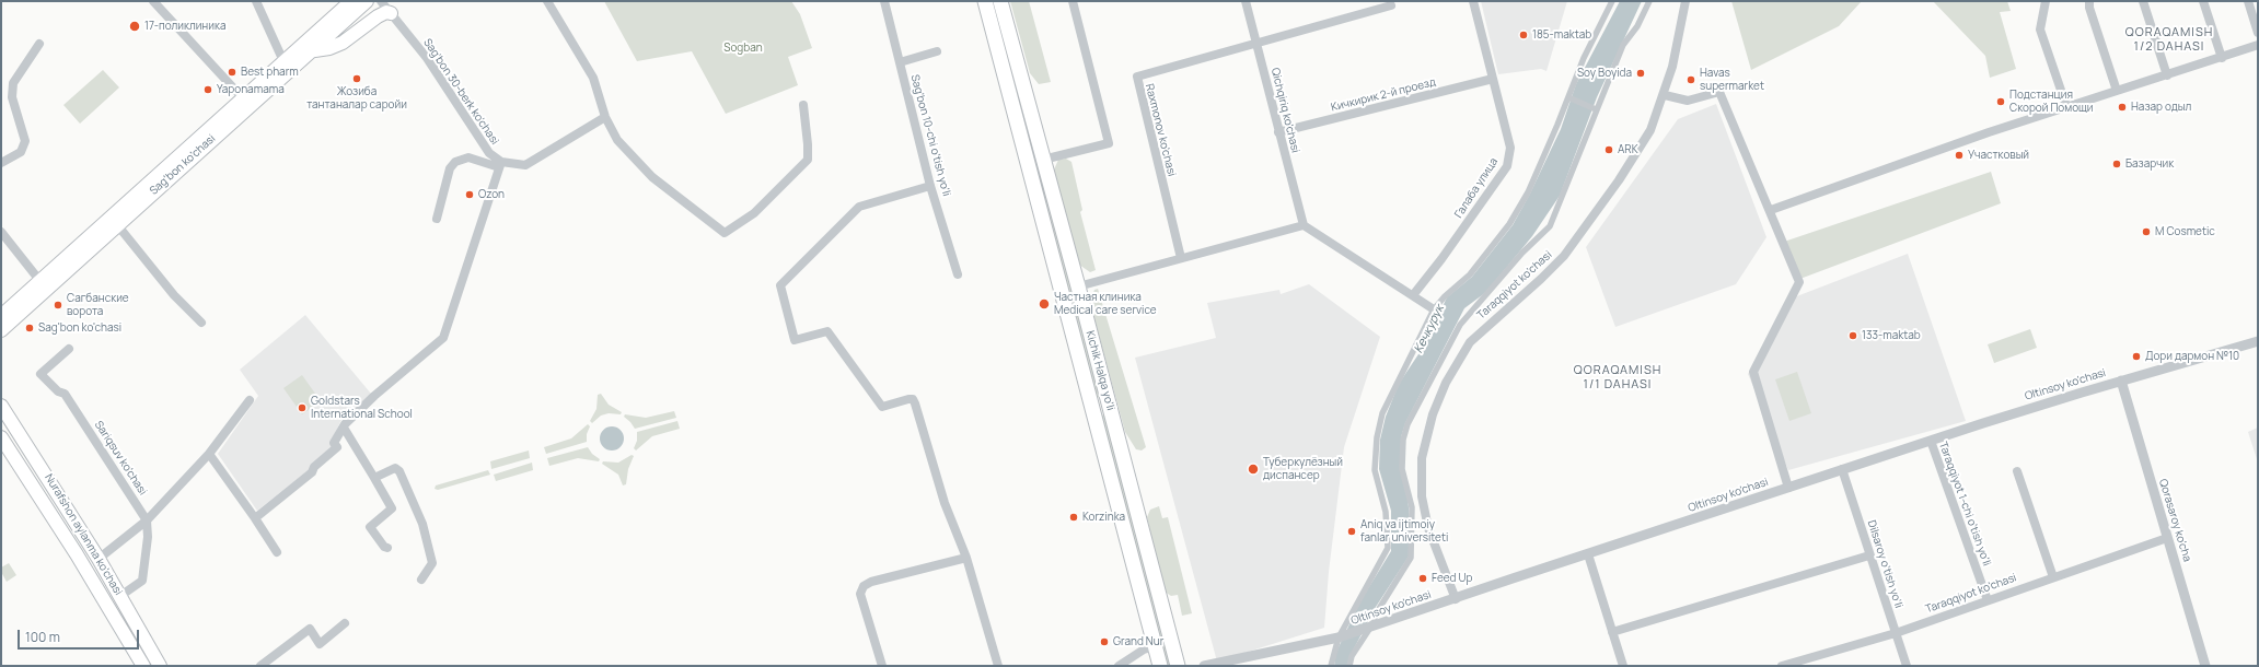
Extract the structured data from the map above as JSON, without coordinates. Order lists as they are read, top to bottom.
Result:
{
  "streets": {
    "highway": ["Kichik Halqa yo'li"],
    "main road": ["Sag’bon ko’chasi", "Nurafshon aylanma ko'chasi"],
    "street": [
      "Sag'bon 30-berk ko'chasi",
      "Кичкирик 2-й проезд",
      "Qichqiriq ko'chasi",
      "Raxmonov ko'chasi",
      "Sag'bon 10-chi o'tish yo'li",
      "Галаба улица",
      "Taraqqiyot ko'chasi",
      "Oltinsoy ko'chasi",
      "Sariqsuv ko'chasi",
      "Taraqqiyot 1-chi o'tish yo'li",
      "Qorasaroy ko'cha",
      "Dilsaroy o'tish yo'li"
    ]
  },
  "crossings": [
    ["Кичкирик 2-й проезд", "Qichqiriq ko'chasi"],
    ["Кичкирик 2-й проезд", "Галаба улица"],
    ["Qichqiriq ko'chasi", "Raxmonov ko'chasi"],
    ["Taraqqiyot ko'chasi", "Oltinsoy ko'chasi"],
    ["Taraqqiyot ko'chasi", "Taraqqiyot 1-chi o'tish yo'li"],
    ["Taraqqiyot ko'chasi", "Qorasaroy ko'cha"],
    ["Taraqqiyot ko'chasi", "Dilsaroy o'tish yo'li"],
    ["Oltinsoy ko'chasi", "Taraqqiyot 1-chi o'tish yo'li"],
    ["Oltinsoy ko'chasi", "Qorasaroy ko'cha"],
    ["Oltinsoy ko'chasi", "Dilsaroy o'tish yo'li"]
  ],
  "districts": ["QORAQAMISH 1/2 DAHASI", "QORAQAMISH 1/1 DAHASI"],
  "water": ["Кечкурук"],
  "parks": ["Sogban"],
  "places": [
    "17-поликлиника",
    "185-maktab",
    "Best pharm",
    "Soy Boyida",
    "Жозиба тантаналар саройи",
    "Havas supermarket",
    "Yaponamama",
    "Подстанция Скорой Помощи",
    "Назар одыл",
    "ARK",
    "Участковый",
    "Базарчик",
    "Ozon",
    "M Cosmetic",
    "Частная клиника Medical care service",
    "Сагбанские ворота",
    "Sag'bon ko'chasi",
    "133-maktab",
    "Дори дармон №10",
    "Goldstars International School",
    "Туберкулёзный диспансер",
    "Korzinka",
    "Aniq va ijtimoiy fanlar universiteti",
    "Feed Up",
    "Grand Nur"
  ],
  "scale_bar": "100 m"
}
